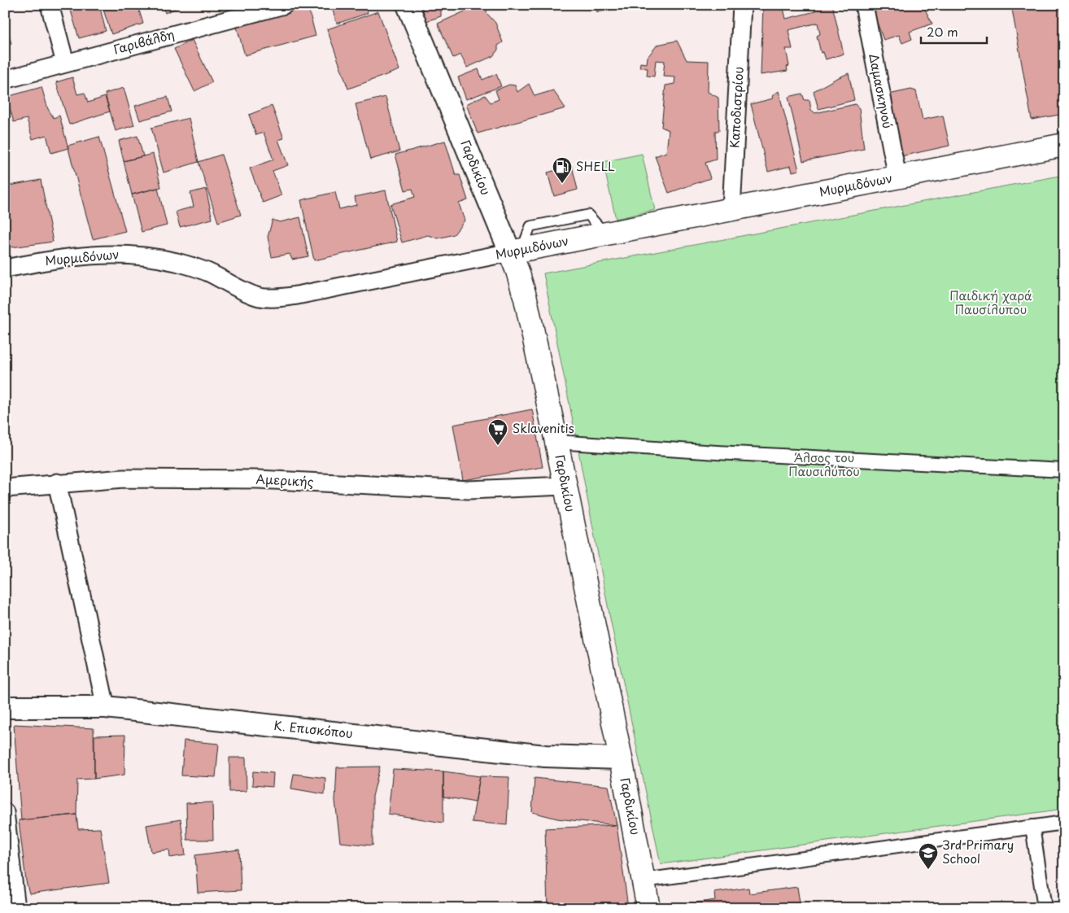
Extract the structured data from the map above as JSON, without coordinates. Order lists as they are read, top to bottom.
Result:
{
  "streets": {
    "main road": ["Γαρδικίου", "Μυρμιδόνων"],
    "street": [
      "Γαριβάλδη",
      "Δαμασκηνού",
      "Καποδιστρίου",
      "Αμερικής",
      "Κ. Επισκόπου"
    ]
  },
  "crossings": [
    ["Δαμασκηνού", "Μυρμιδόνων"],
    ["Καποδιστρίου", "Μυρμιδόνων"],
    ["Γαρδικίου", "Μυρμιδόνων"],
    ["Γαρδικίου", "Αμερικής"],
    ["Γαρδικίου", "Κ. Επισκόπου"]
  ],
  "parks": ["Παιδική χαρά Παυσίλυπου", "Άλσος του Παυσιλύπου"],
  "places": {
    "fuel station": ["SHELL"],
    "supermarket": ["Sklavenitis"],
    "school or university": ["3rd Primary School"]
  },
  "scale_bar": "20 m"
}
